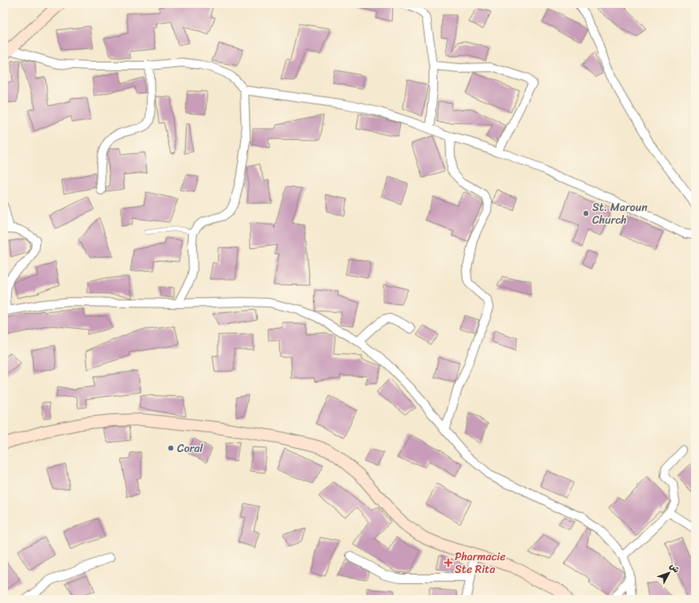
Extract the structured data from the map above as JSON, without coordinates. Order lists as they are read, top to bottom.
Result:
{
  "places": {
    "other": ["St. Maroun Church", "Coral"],
    "health": ["Pharmacie Ste Rita"]
  },
  "north": "top right"
}
